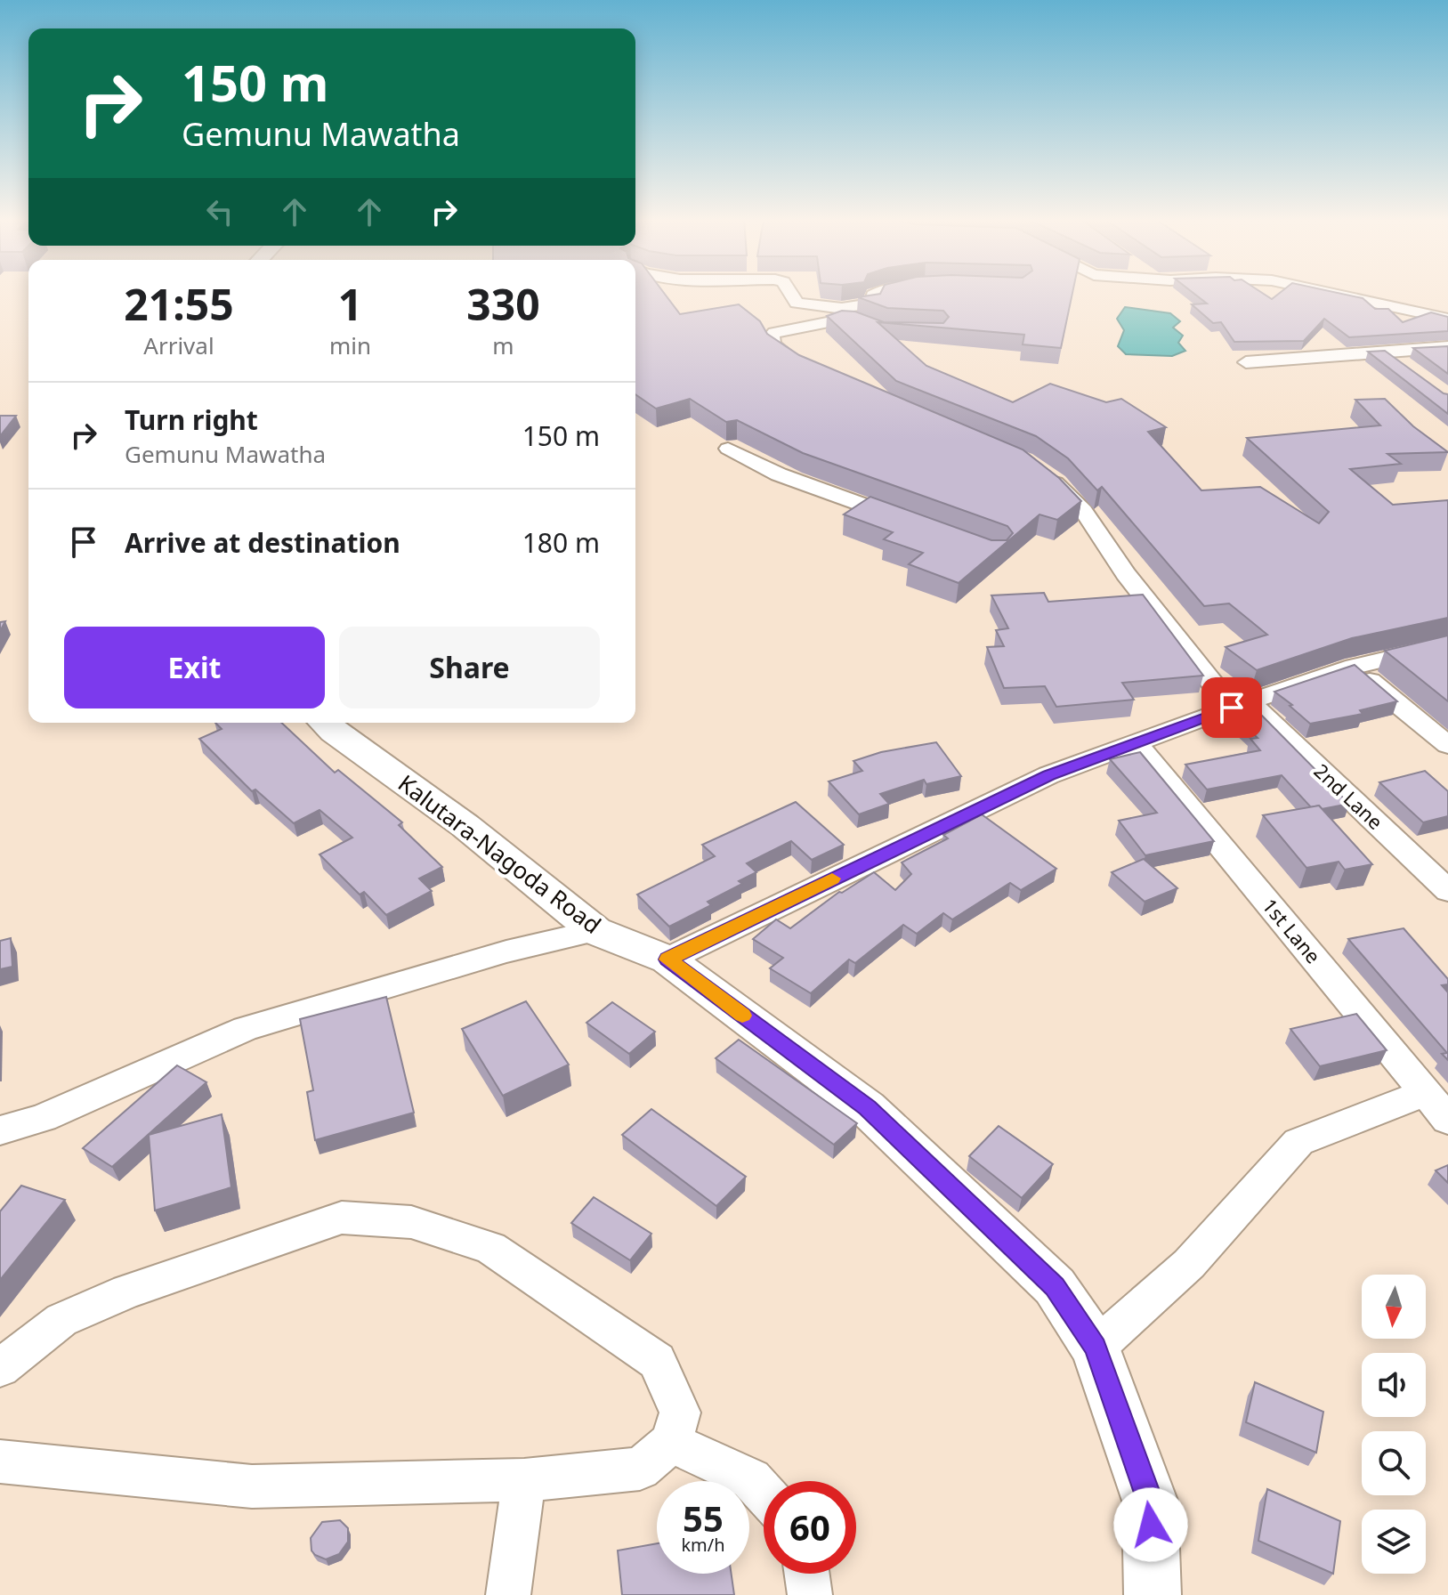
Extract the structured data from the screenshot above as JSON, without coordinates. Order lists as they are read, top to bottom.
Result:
{
  "streets": {
    "main road": ["Kalutara-Nagoda Road"],
    "street": ["2nd Lane", "1st Lane"]
  },
  "north": "bottom",
  "page": {
    "turn": ["150 m", "Gemunu Mawatha"],
    "eta": [
      "21:55",
      "Arrival",
      "1",
      "min",
      "330",
      "m"
    ],
    "list": [
      {
        "name": "Turn right",
        "note": "Gemunu Mawatha",
        "value": "150 m"
      },
      {
        "name": "Arrive at destination",
        "value": "180 m"
      }
    ],
    "buttons": ["Exit", "Share"],
    "speed": "55 km/h",
    "limit": "60"
  }
}
